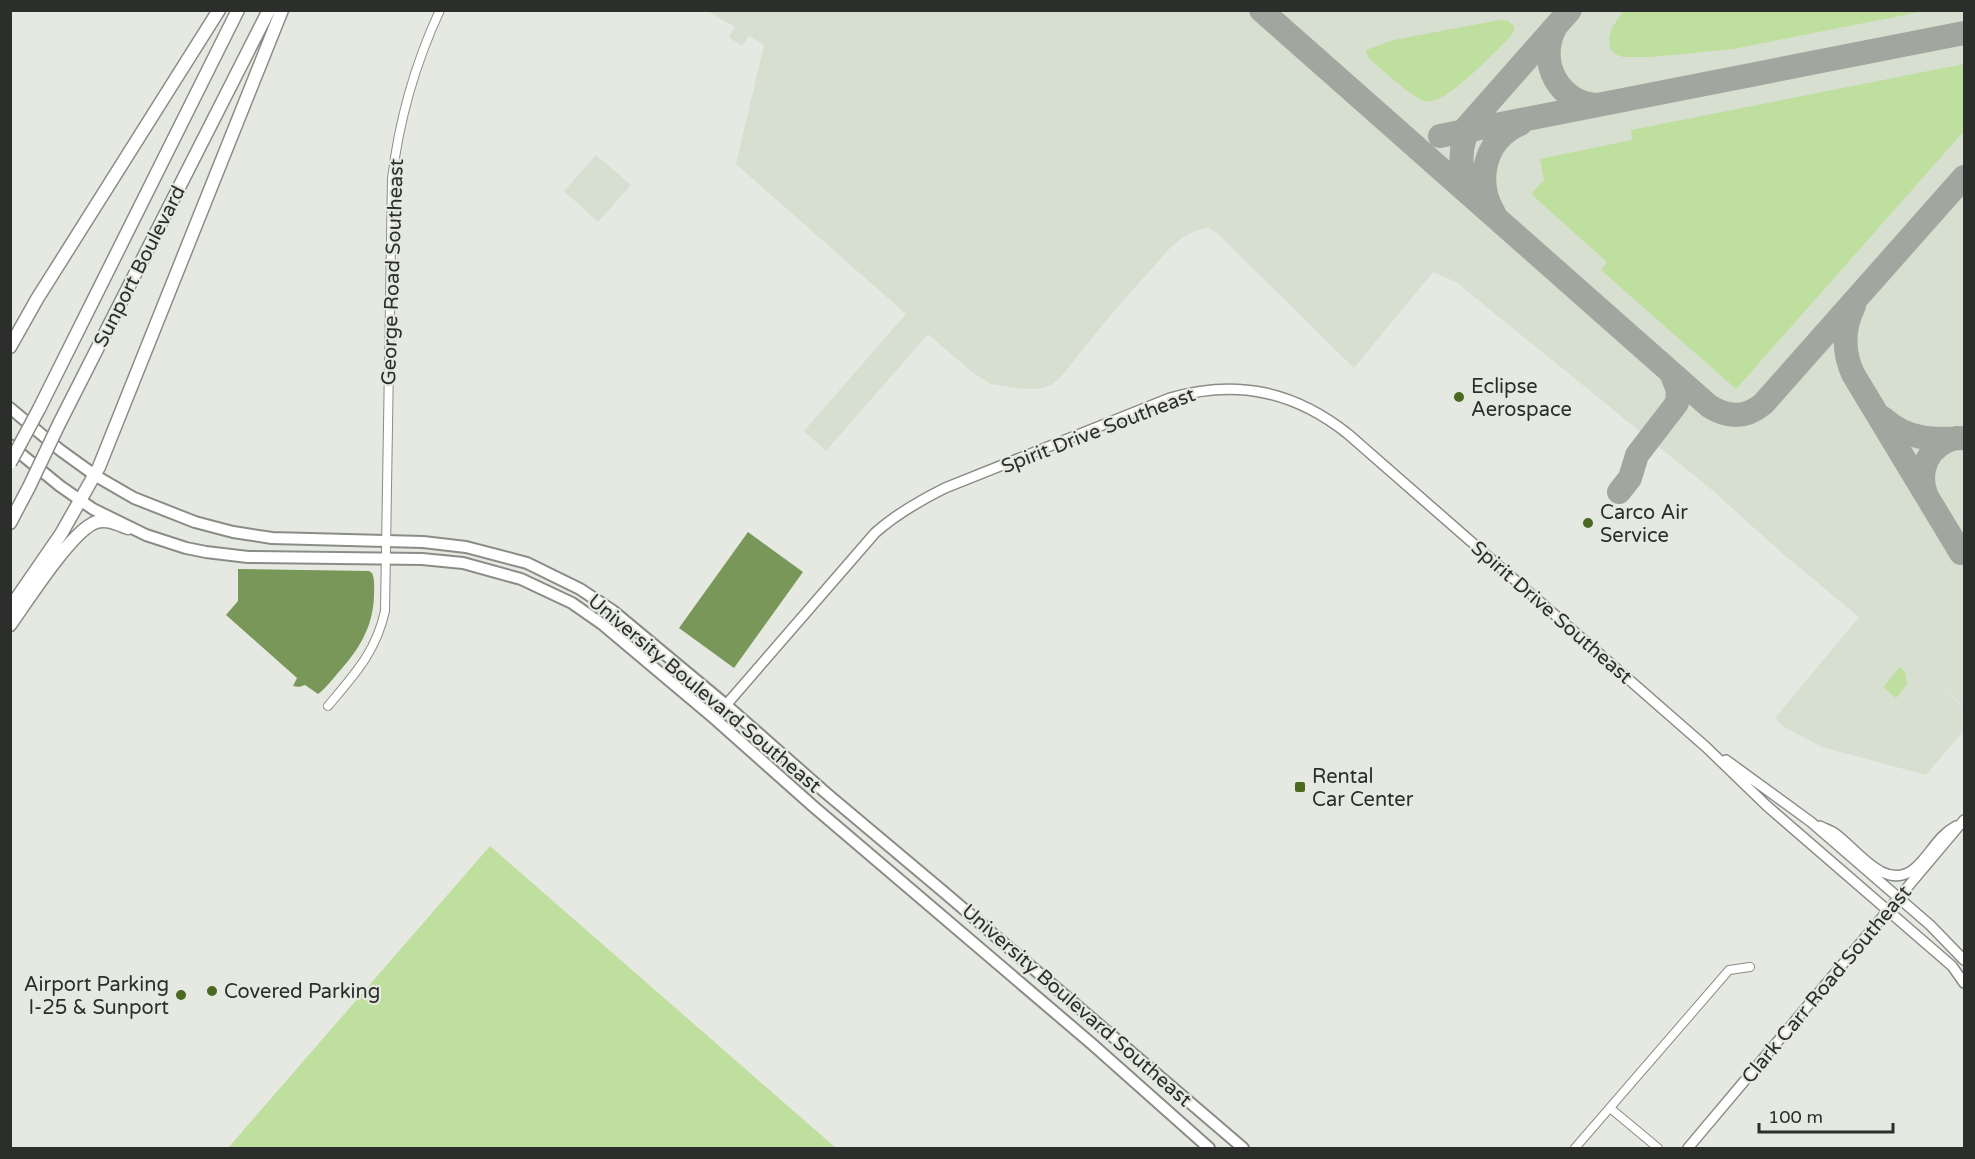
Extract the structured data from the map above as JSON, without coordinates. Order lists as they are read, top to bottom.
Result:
{
  "streets": {
    "main road": ["Sunport Boulevard", "Spirit Drive Southeast", "University Boulevard Southeast"],
    "street": ["George Road Southeast", "Clark Carr Road Southeast"]
  },
  "crossings": [
    ["George Road Southeast", "University Boulevard Southeast"],
    ["Spirit Drive Southeast", "University Boulevard Southeast"]
  ],
  "places": {
    "other": [
      "Eclipse Aerospace",
      "Carco Air Service",
      "Covered Parking",
      "Airport Parking I-25 & Sunport"
    ],
    "transit": ["Rental Car Center"]
  },
  "scale_bar": "100 m"
}
